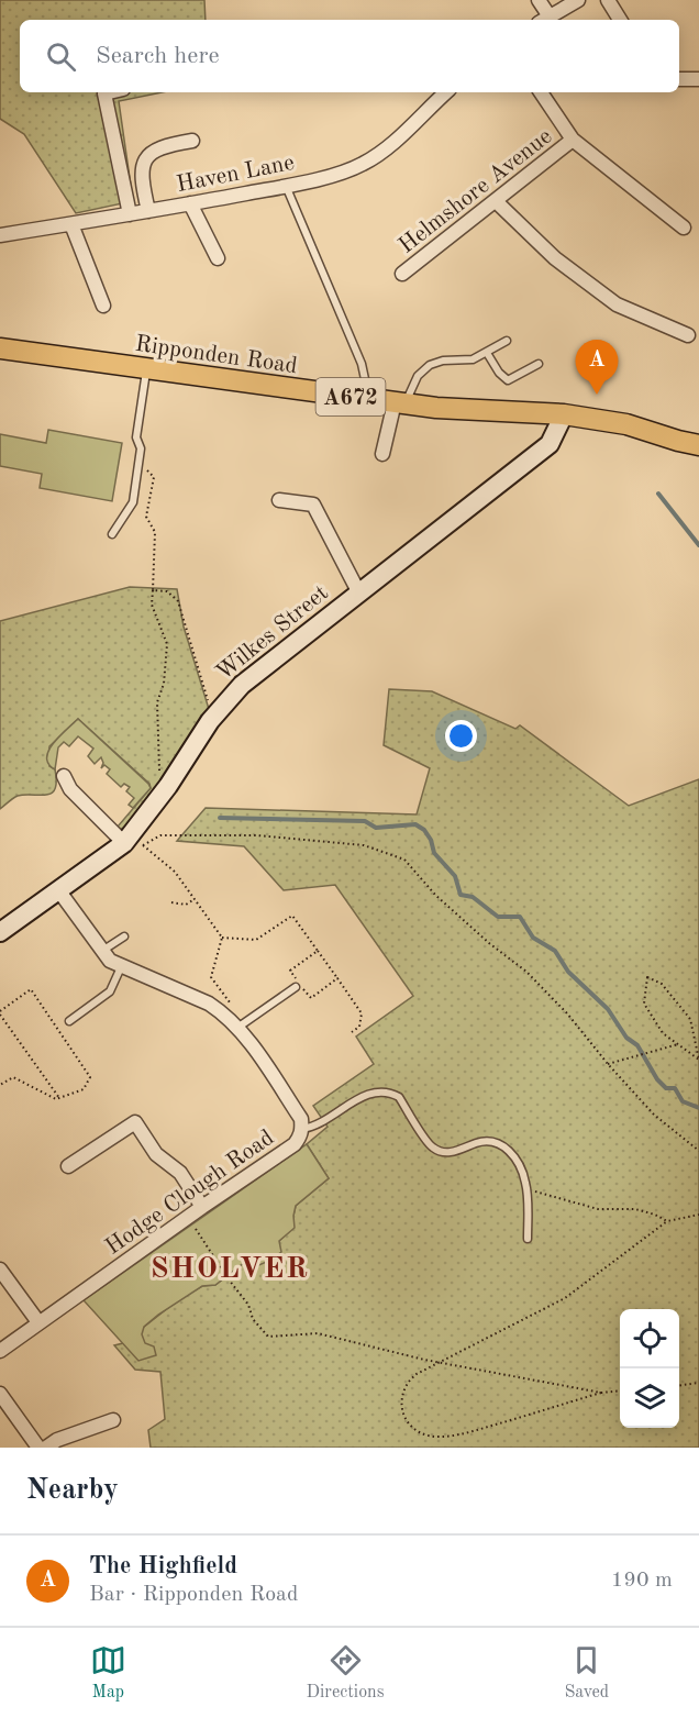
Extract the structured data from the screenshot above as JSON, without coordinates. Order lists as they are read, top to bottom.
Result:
{
  "streets": {
    "main road": ["Ripponden Road", "A672"],
    "street": [
      "Haven Lane",
      "Helmshore Avenue",
      "Wilkes Street",
      "Hodge Clough Road"
    ]
  },
  "crossings": [
    ["Ripponden Road", "Wilkes Street"],
    ["Wilkes Street", "Hodge Clough Road"]
  ],
  "districts": ["SHOLVER"],
  "page": {
    "search": "Search here",
    "pins": "A",
    "heading": "Nearby",
    "list": [
      {
        "mark": "A",
        "name": "The Highfield",
        "note": "Bar · Ripponden Road",
        "value": "190 m"
      }
    ],
    "nav": ["Map", "Directions", "Saved"]
  }
}
